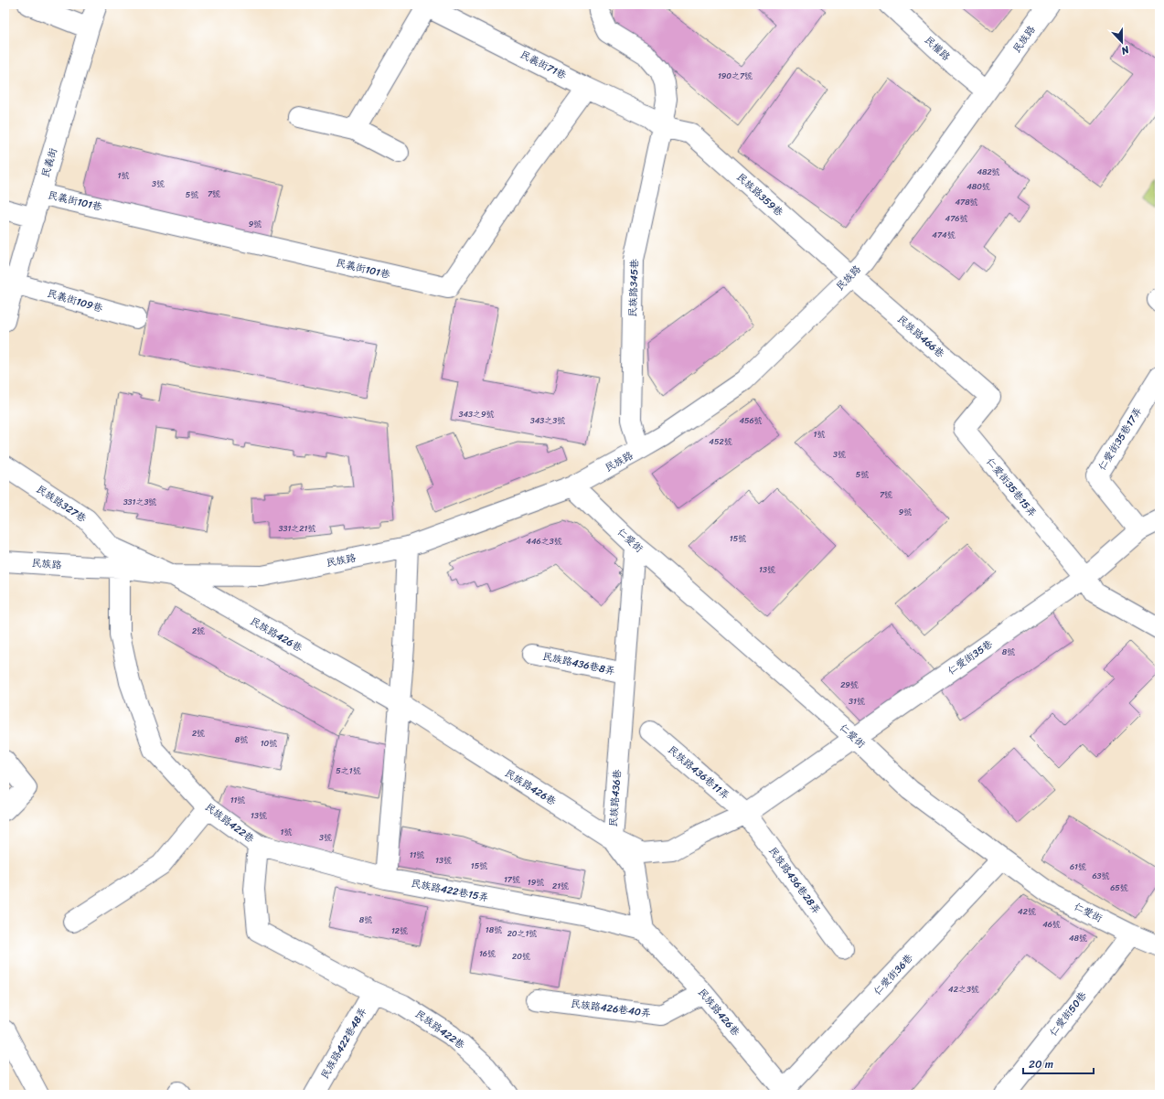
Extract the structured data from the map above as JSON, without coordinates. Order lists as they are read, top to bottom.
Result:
{
  "streets": {
    "street": [
      "民族路",
      "民權路",
      "民義街71巷",
      "民義街",
      "民族路359巷",
      "民義街101巷",
      "民族路345巷",
      "民義街109巷",
      "民族路466巷",
      "仁愛街35巷17弄",
      "仁愛街35巷15弄",
      "民族路327巷",
      "仁愛街",
      "民族路426巷",
      "仁愛街35巷",
      "民族路436巷8弄",
      "民族路436巷11弄",
      "民族路436巷",
      "民族路422巷",
      "民族路436巷28弄",
      "民族路422巷15弄",
      "仁愛街36巷",
      "民族路426巷40弄",
      "仁愛街50巷",
      "民族路422巷48弄"
    ]
  },
  "crossings": [
    ["民族路", "民權路"],
    ["民族路", "民族路359巷"],
    ["民族路", "民族路345巷"],
    ["民族路", "民族路466巷"],
    ["民族路", "民族路327巷"],
    ["民族路", "仁愛街"],
    ["民族路", "民族路426巷"],
    ["民族路", "民族路422巷"],
    ["民義街71巷", "民族路359巷"],
    ["民義街71巷", "民義街101巷"],
    ["民義街71巷", "民族路345巷"],
    ["民義街", "民義街101巷"],
    ["民義街", "民義街109巷"],
    ["民族路359巷", "民族路345巷"],
    ["民族路359巷", "民族路466巷"],
    ["民族路466巷", "仁愛街35巷15弄"],
    ["仁愛街35巷15弄", "仁愛街35巷"],
    ["民族路327巷", "民族路426巷"],
    ["仁愛街", "仁愛街35巷"],
    ["仁愛街", "民族路436巷"],
    ["仁愛街", "仁愛街36巷"],
    ["仁愛街", "仁愛街50巷"],
    ["民族路426巷", "民族路436巷"],
    ["民族路426巷", "民族路422巷15弄"],
    ["民族路426巷", "仁愛街36巷"],
    ["民族路426巷", "民族路426巷40弄"],
    ["仁愛街35巷", "民族路436巷"],
    ["民族路436巷8弄", "民族路436巷"],
    ["民族路436巷11弄", "民族路436巷"],
    ["民族路436巷11弄", "民族路436巷28弄"],
    ["民族路436巷", "民族路436巷28弄"],
    ["民族路422巷", "民族路422巷15弄"],
    ["民族路422巷", "民族路422巷48弄"]
  ],
  "house_numbers": [
    "190之7號",
    "482號",
    "1號",
    "3號",
    "480號",
    "7號",
    "5號",
    "478號",
    "476號",
    "9號",
    "474號",
    "343之9號",
    "343之3號",
    "456號",
    "1號",
    "452號",
    "3號",
    "5號",
    "7號",
    "331之3號",
    "9號",
    "331之21號",
    "15號",
    "446之3號",
    "13號",
    "2號",
    "8號",
    "29號",
    "31號",
    "2號",
    "8號",
    "10號",
    "5之1號",
    "11號",
    "13號",
    "1號",
    "3號",
    "11號",
    "13號",
    "15號",
    "61號",
    "63號",
    "17號",
    "19號",
    "21號",
    "65號",
    "42號",
    "8號",
    "46號",
    "18號",
    "12號",
    "20之1號",
    "48號",
    "16號",
    "20號",
    "42之3號"
  ],
  "scale_bar": "20 m",
  "north": "bottom"
}
